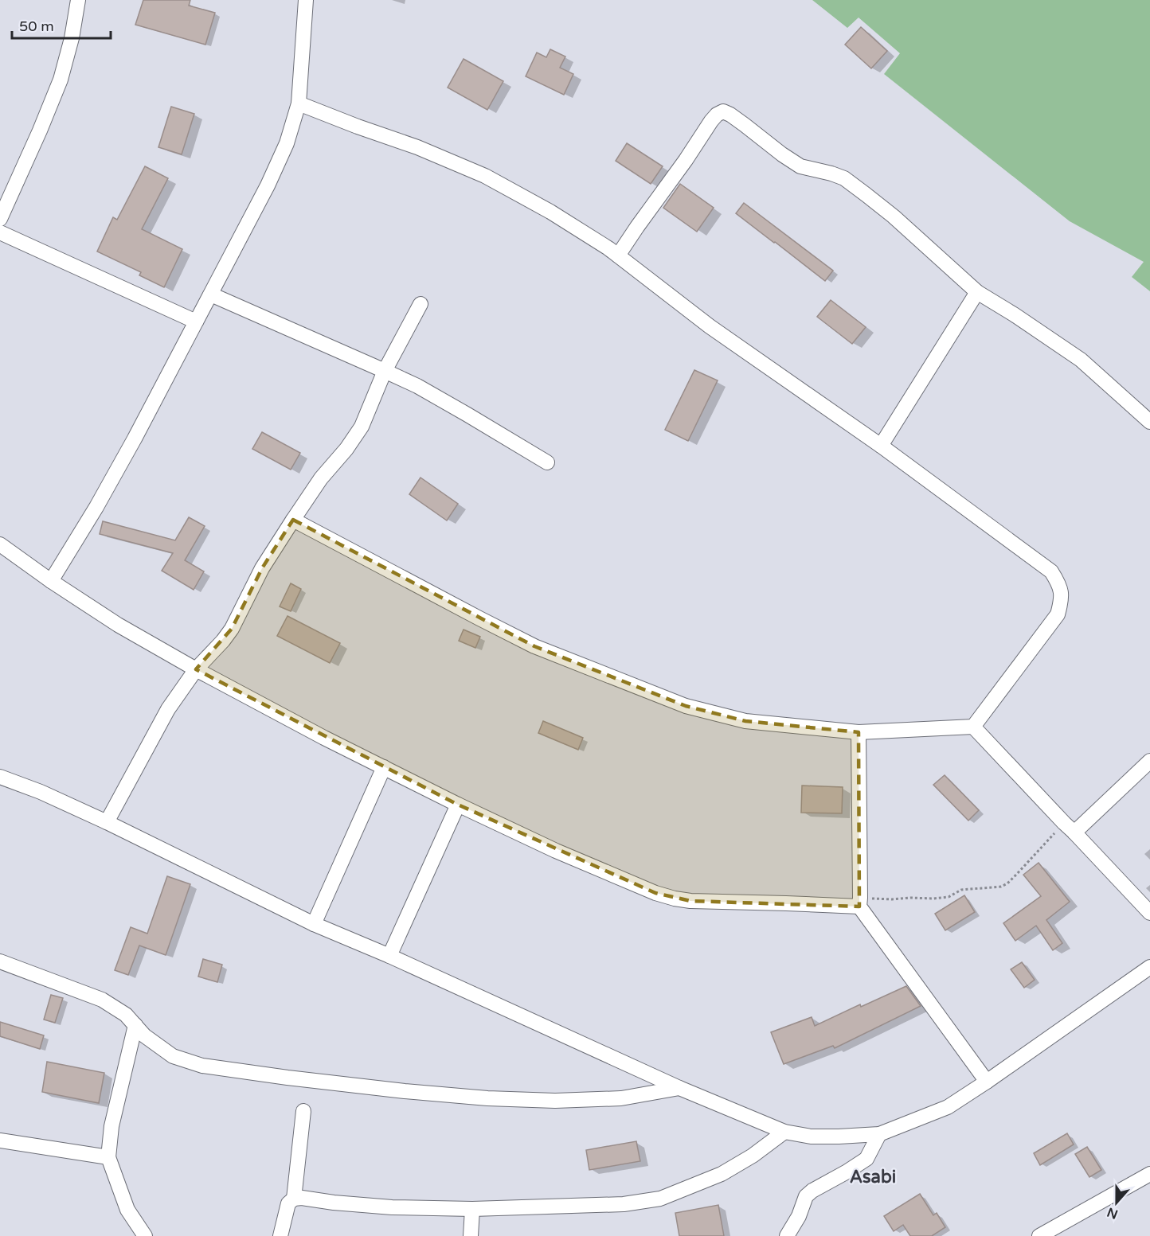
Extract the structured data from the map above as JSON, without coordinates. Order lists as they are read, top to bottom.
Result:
{
  "districts": ["Asabi"],
  "scale_bar": "50 m",
  "north": "bottom"
}
